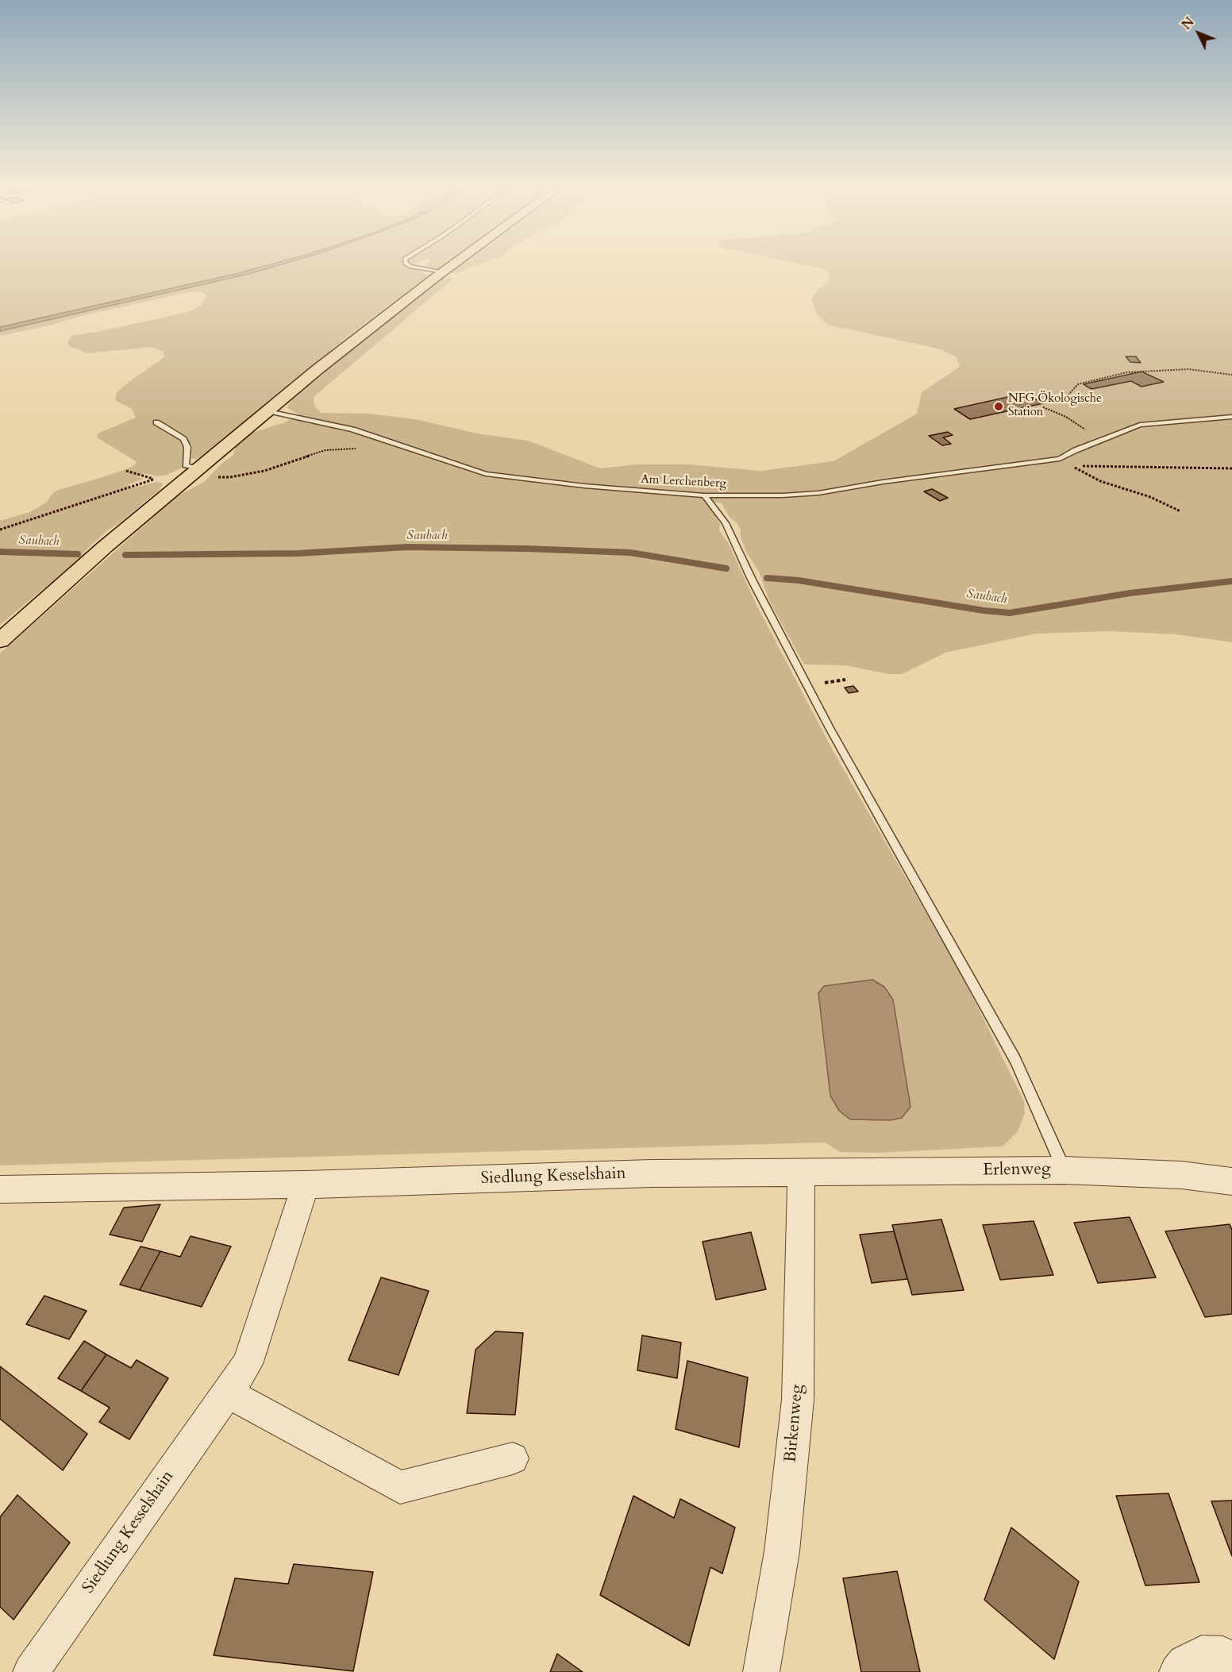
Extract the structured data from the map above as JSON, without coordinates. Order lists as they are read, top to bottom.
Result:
{
  "streets": {
    "street": ["Erlenweg", "Siedlung Kesselshain", "Birkenweg"],
    "lane": ["Am Lerchenberg"]
  },
  "crossings": [
    ["Erlenweg", "Siedlung Kesselshain"],
    ["Erlenweg", "Birkenweg"],
    ["Siedlung Kesselshain", "Birkenweg"]
  ],
  "water": ["Saubach"],
  "places": ["NFG Ökologische Station"],
  "north": "top left"
}
